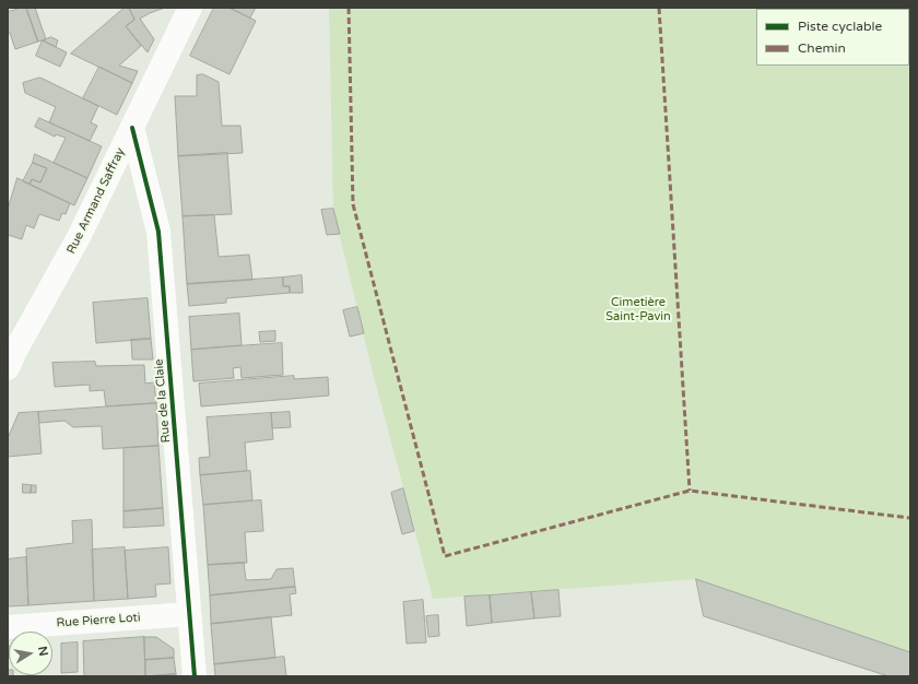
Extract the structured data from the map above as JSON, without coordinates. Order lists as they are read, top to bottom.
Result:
{
  "streets": {
    "street": ["Rue Armand Saffray", "Rue de la Claie", "Rue Pierre Loti"]
  },
  "crossings": [
    ["Rue Armand Saffray", "Rue de la Claie"],
    ["Rue de la Claie", "Rue Pierre Loti"]
  ],
  "parks": ["Cimetière Saint-Pavin"],
  "legend": ["Piste cyclable", "Chemin"],
  "north": "right"
}
